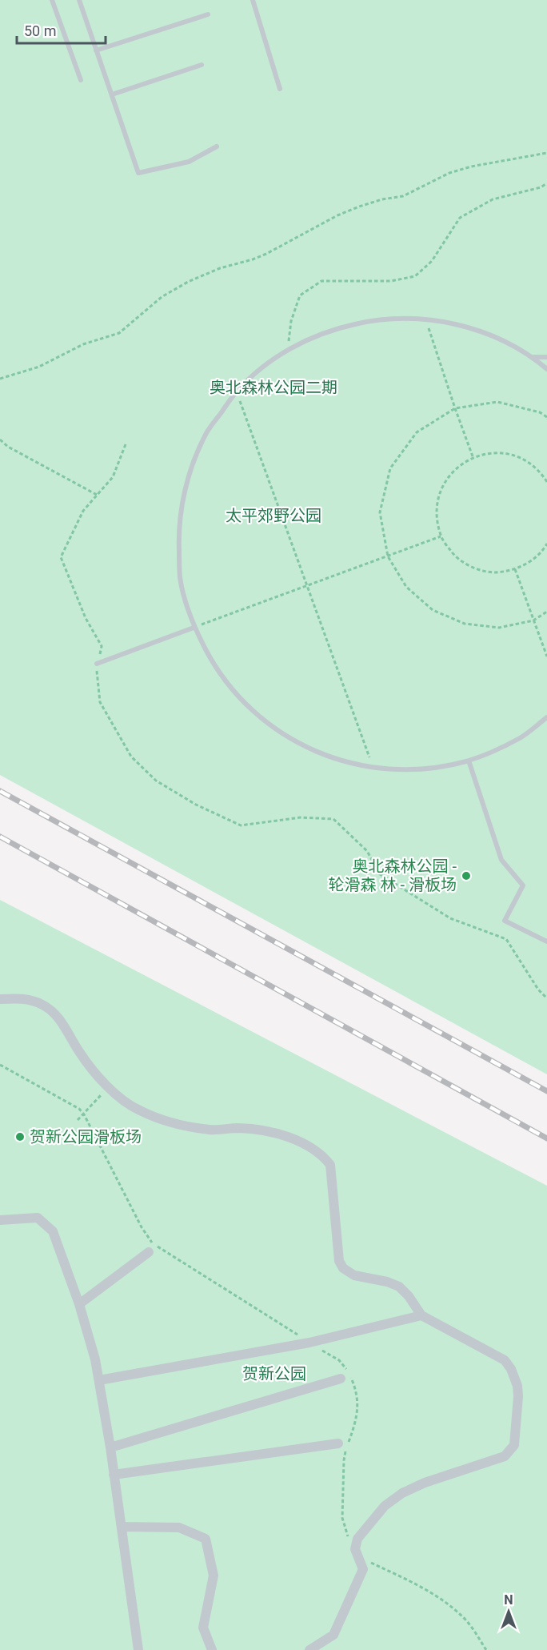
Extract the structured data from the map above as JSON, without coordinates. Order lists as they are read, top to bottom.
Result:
{
  "parks": ["奥北森林公园二期", "太平郊野公园", "贺新公园"],
  "places": ["奥北森林公园 - 轮滑森 林 - 滑板场", "贺新公园滑板场"],
  "scale_bar": "50 m",
  "north": "top"
}
